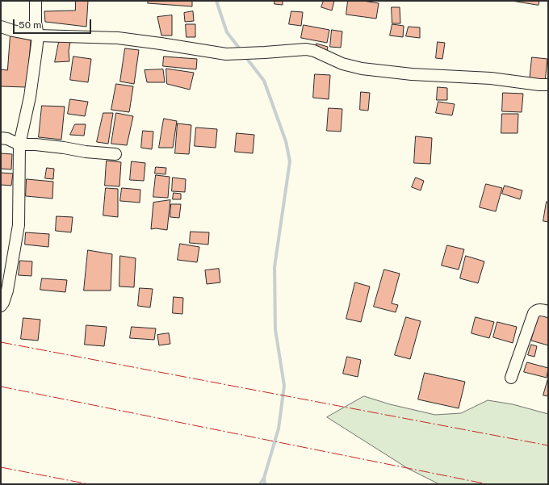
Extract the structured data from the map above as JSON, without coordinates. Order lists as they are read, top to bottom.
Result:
{
  "scale_bar": "50 m"
}
